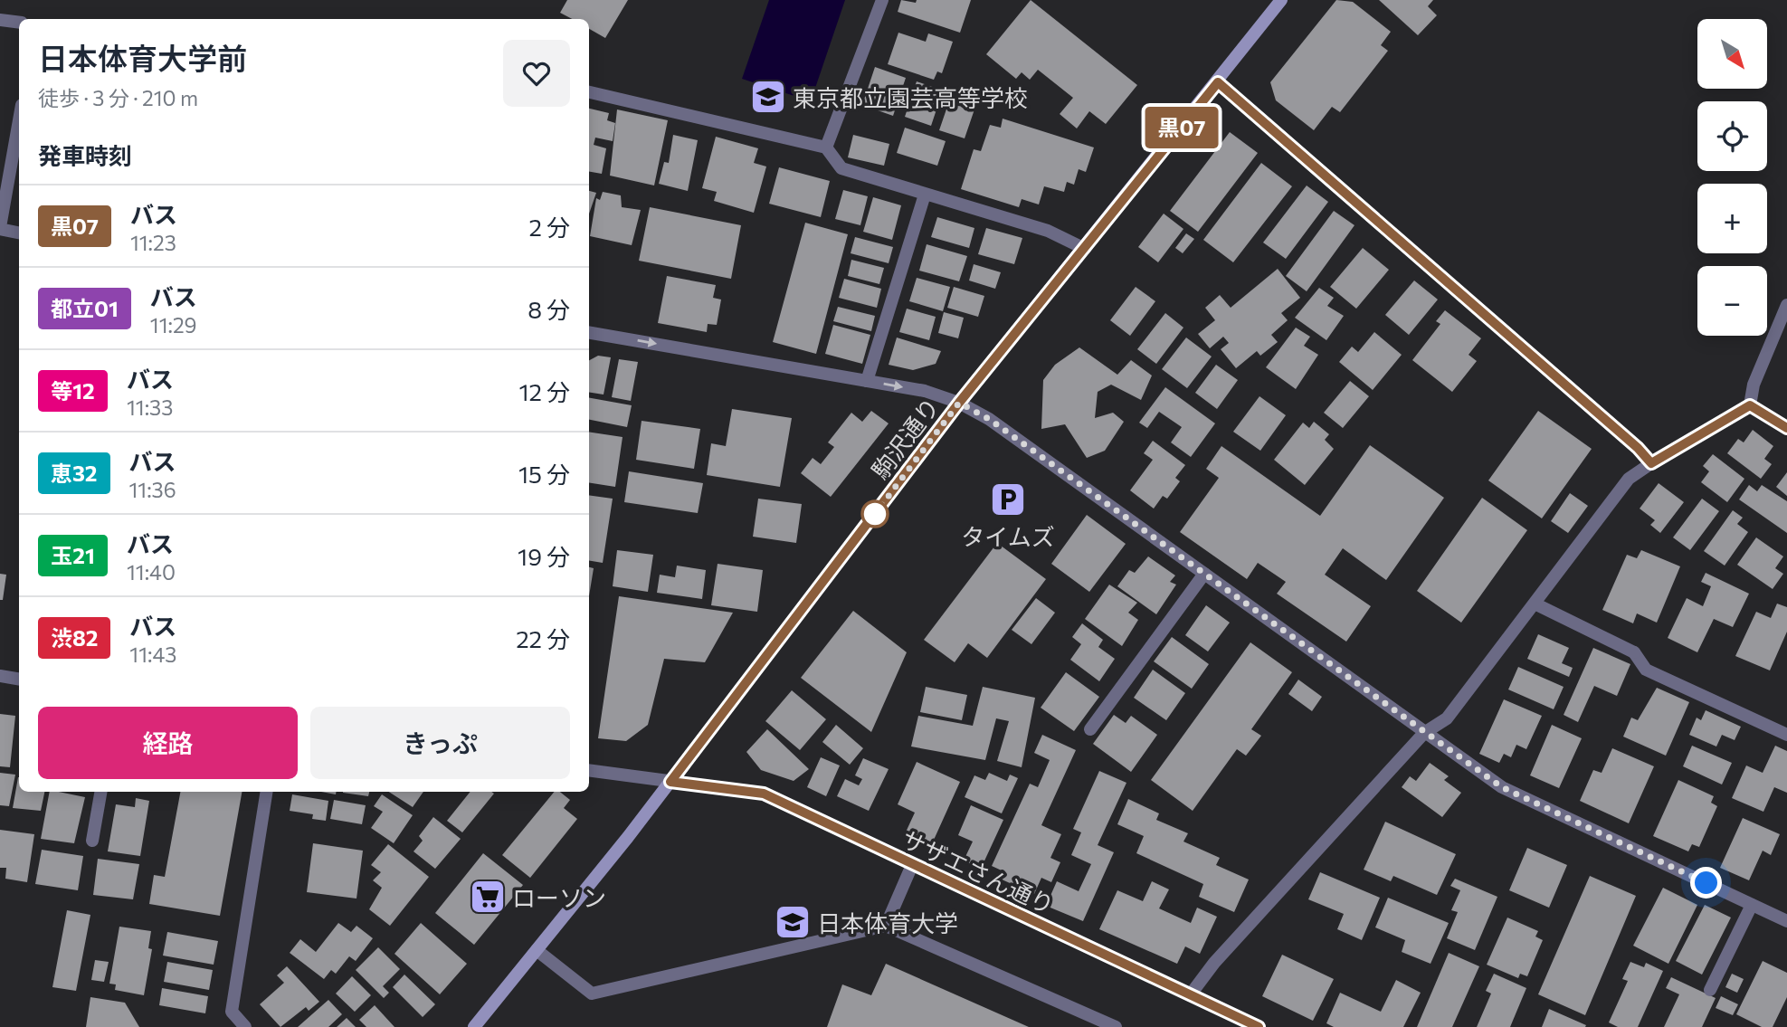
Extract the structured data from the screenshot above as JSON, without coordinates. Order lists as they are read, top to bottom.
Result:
{
  "streets": {
    "main road": ["駒沢通り"],
    "street": ["サザエさん通り"]
  },
  "crossings": [
    ["駒沢通り", "サザエさん通り"]
  ],
  "places": {
    "school or university": ["東京都立園芸高等学校", "日本体育大学"],
    "parking": ["タイムズ"],
    "supermarket": ["ローソン"]
  },
  "lines": ["bus line 黒07"],
  "north": "bottom right",
  "page": {
    "on_map": "黒07",
    "map_buttons": ["+", "−"],
    "heading": [
      ["日本体育大学前", "徒歩 · 3 分 · 210 m"],
      "発車時刻"
    ],
    "list": [
      {
        "mark": "黒07",
        "name": "バス",
        "note": "11:23",
        "value": "2 分"
      },
      {
        "mark": "都立01",
        "name": "バス",
        "note": "11:29",
        "value": "8 分"
      },
      {
        "mark": "等12",
        "name": "バス",
        "note": "11:33",
        "value": "12 分"
      },
      {
        "mark": "恵32",
        "name": "バス",
        "note": "11:36",
        "value": "15 分"
      },
      {
        "mark": "玉21",
        "name": "バス",
        "note": "11:40",
        "value": "19 分"
      },
      {
        "mark": "渋82",
        "name": "バス",
        "note": "11:43",
        "value": "22 分"
      }
    ],
    "buttons": ["経路", "きっぷ"]
  }
}
